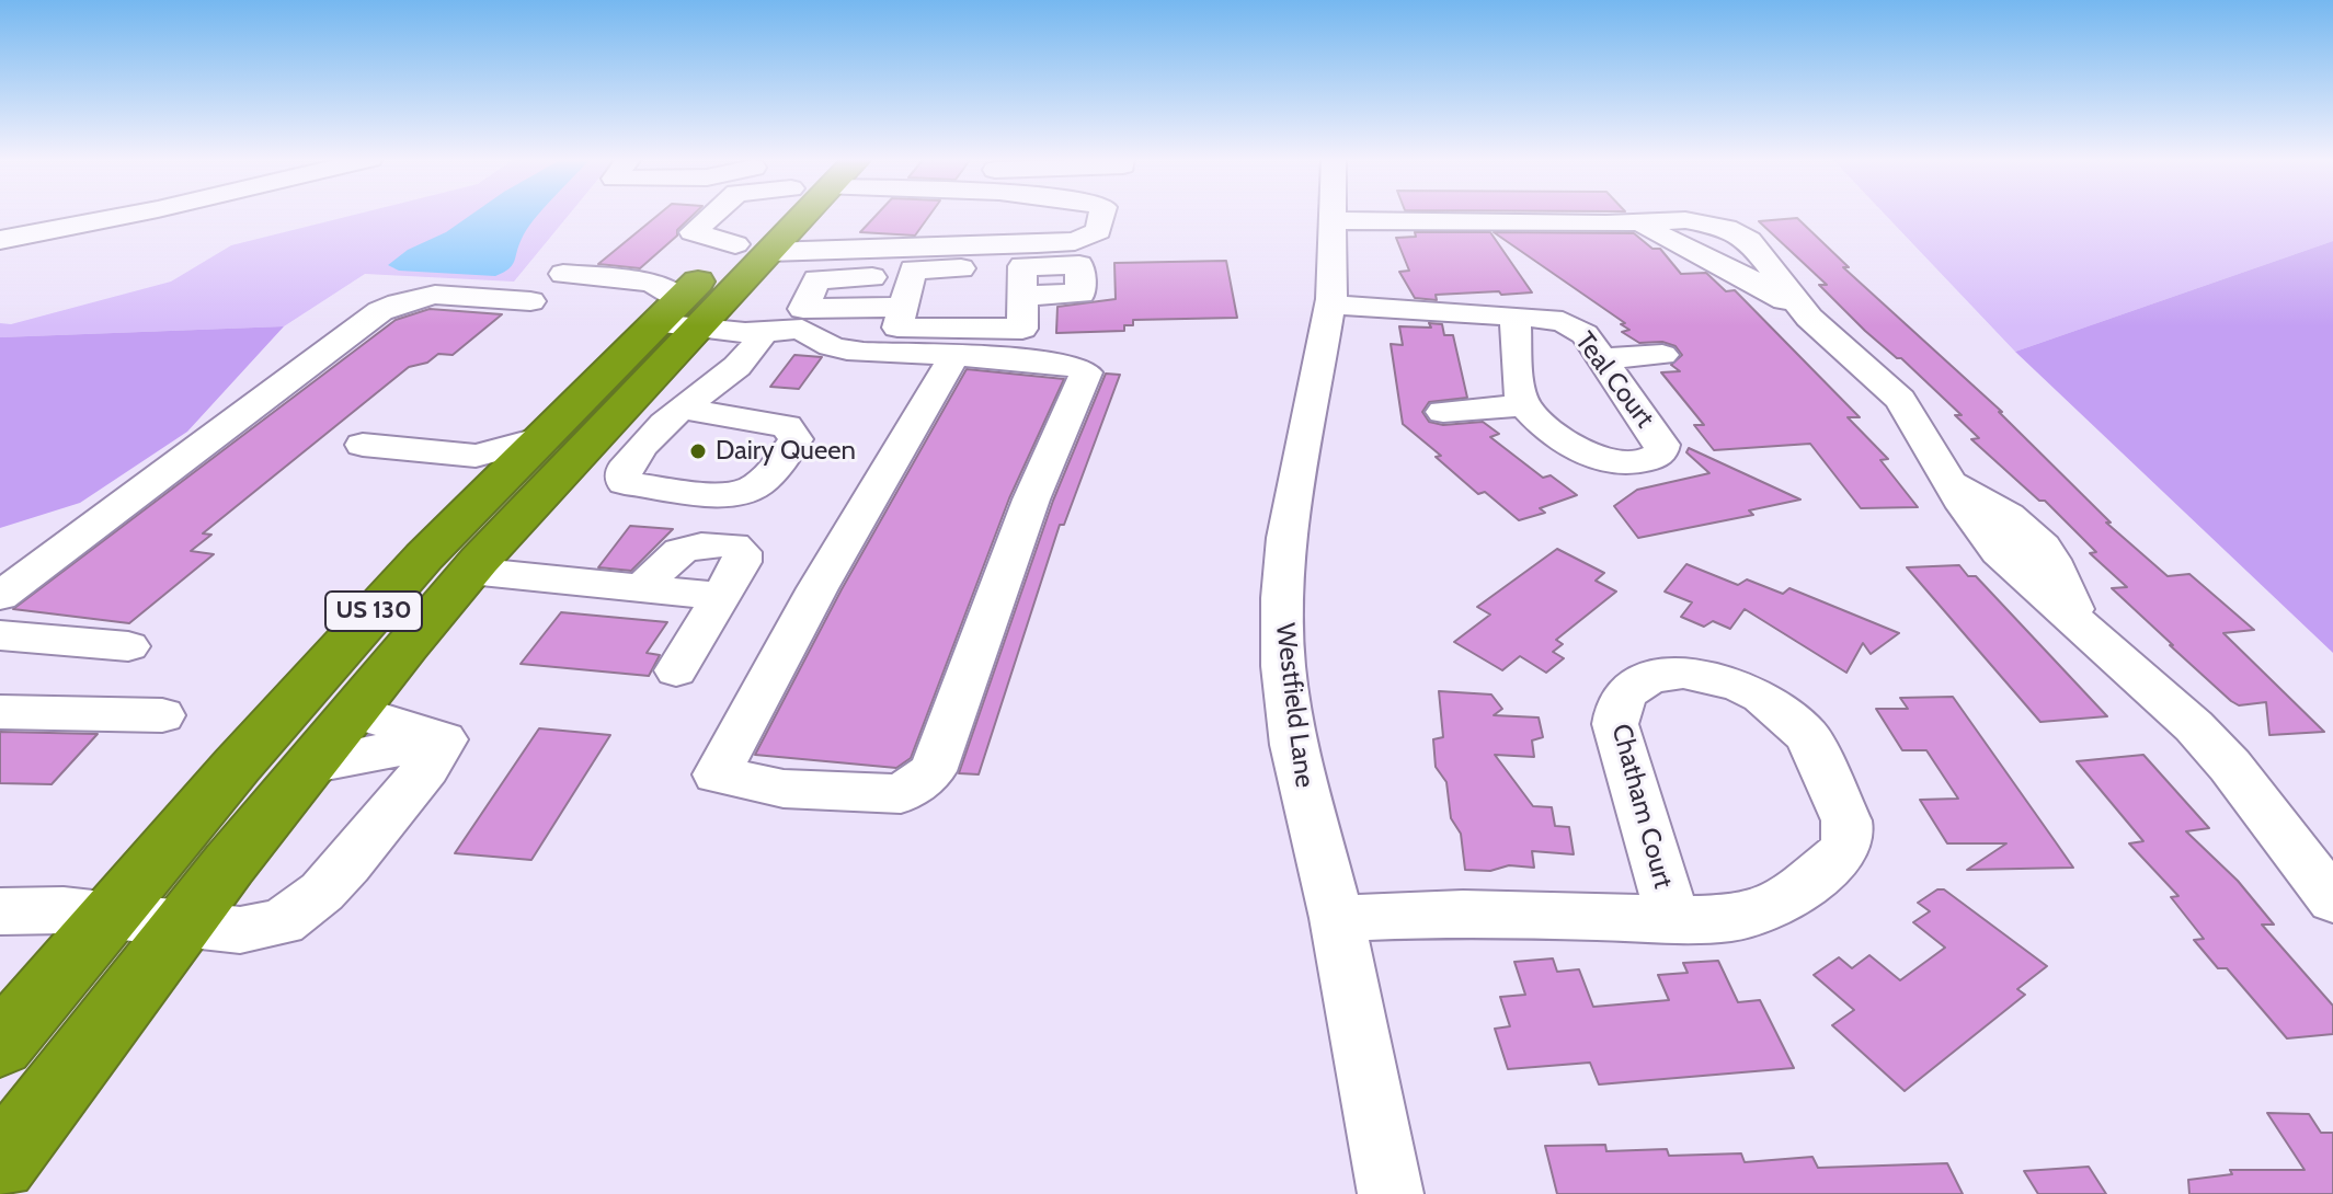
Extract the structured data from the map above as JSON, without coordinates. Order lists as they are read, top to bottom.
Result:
{
  "streets": {
    "highway": ["US 130"],
    "street": ["Teal Court", "Westfield Lane", "Chatham Court"]
  },
  "crossings": [
    ["Teal Court", "Westfield Lane"],
    ["Westfield Lane", "Chatham Court"]
  ],
  "places": ["Dairy Queen"]
}
